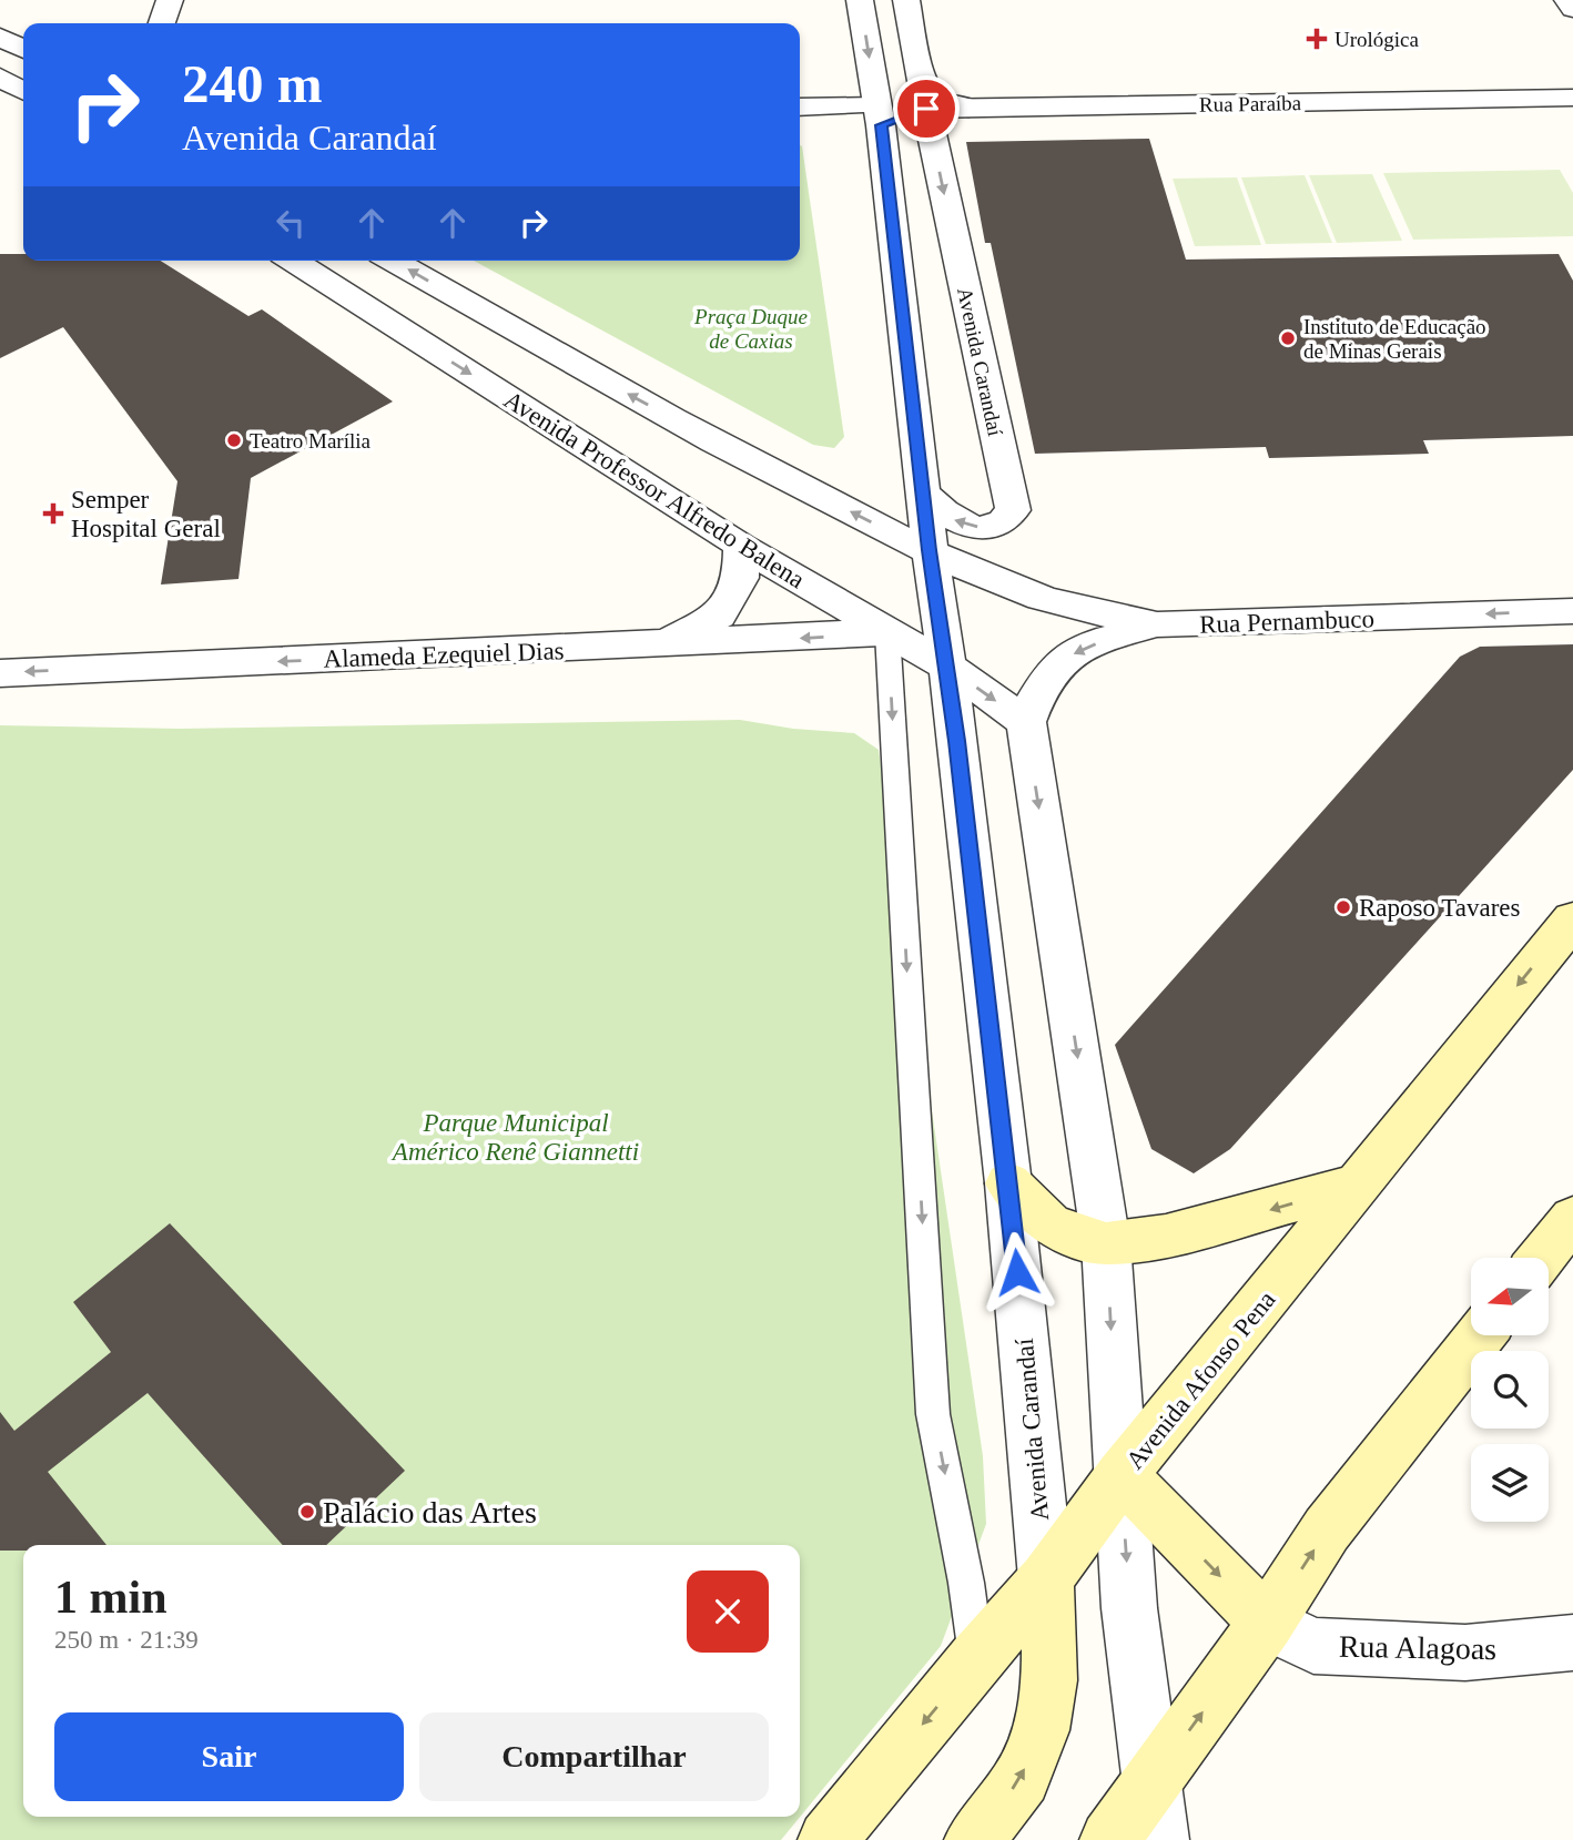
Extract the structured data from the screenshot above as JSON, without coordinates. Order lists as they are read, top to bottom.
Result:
{
  "streets": {
    "main road": ["Avenida Afonso Pena"],
    "street": [
      "Rua Paraíba",
      "Avenida Carandaí",
      "Avenida Professor Alfredo Balena",
      "Rua Pernambuco",
      "Alameda Ezequiel Dias",
      "Rua Alagoas"
    ]
  },
  "crossings": [
    ["Rua Paraíba", "Avenida Carandaí"],
    ["Avenida Carandaí", "Avenida Professor Alfredo Balena"],
    ["Avenida Carandaí", "Rua Pernambuco"],
    ["Avenida Carandaí", "Avenida Afonso Pena"],
    ["Avenida Professor Alfredo Balena", "Alameda Ezequiel Dias"]
  ],
  "one_way": ["Rua Pernambuco", "Alameda Ezequiel Dias", "Avenida Afonso Pena"],
  "parks": ["Praça Duque de Caxias", "Parque Municipal Américo Renê Giannetti"],
  "places": {
    "health": ["Urológica", "Semper Hospital Geral"],
    "other": [
      "Instituto de Educação de Minas Gerais",
      "Teatro Marília",
      "Raposo Tavares",
      "Palácio das Artes"
    ]
  },
  "north": "left",
  "page": {
    "turn": ["240 m", "Avenida Carandaí"],
    "heading": ["1 min", "250 m · 21:39"],
    "buttons": ["Sair", "Compartilhar"]
  }
}
